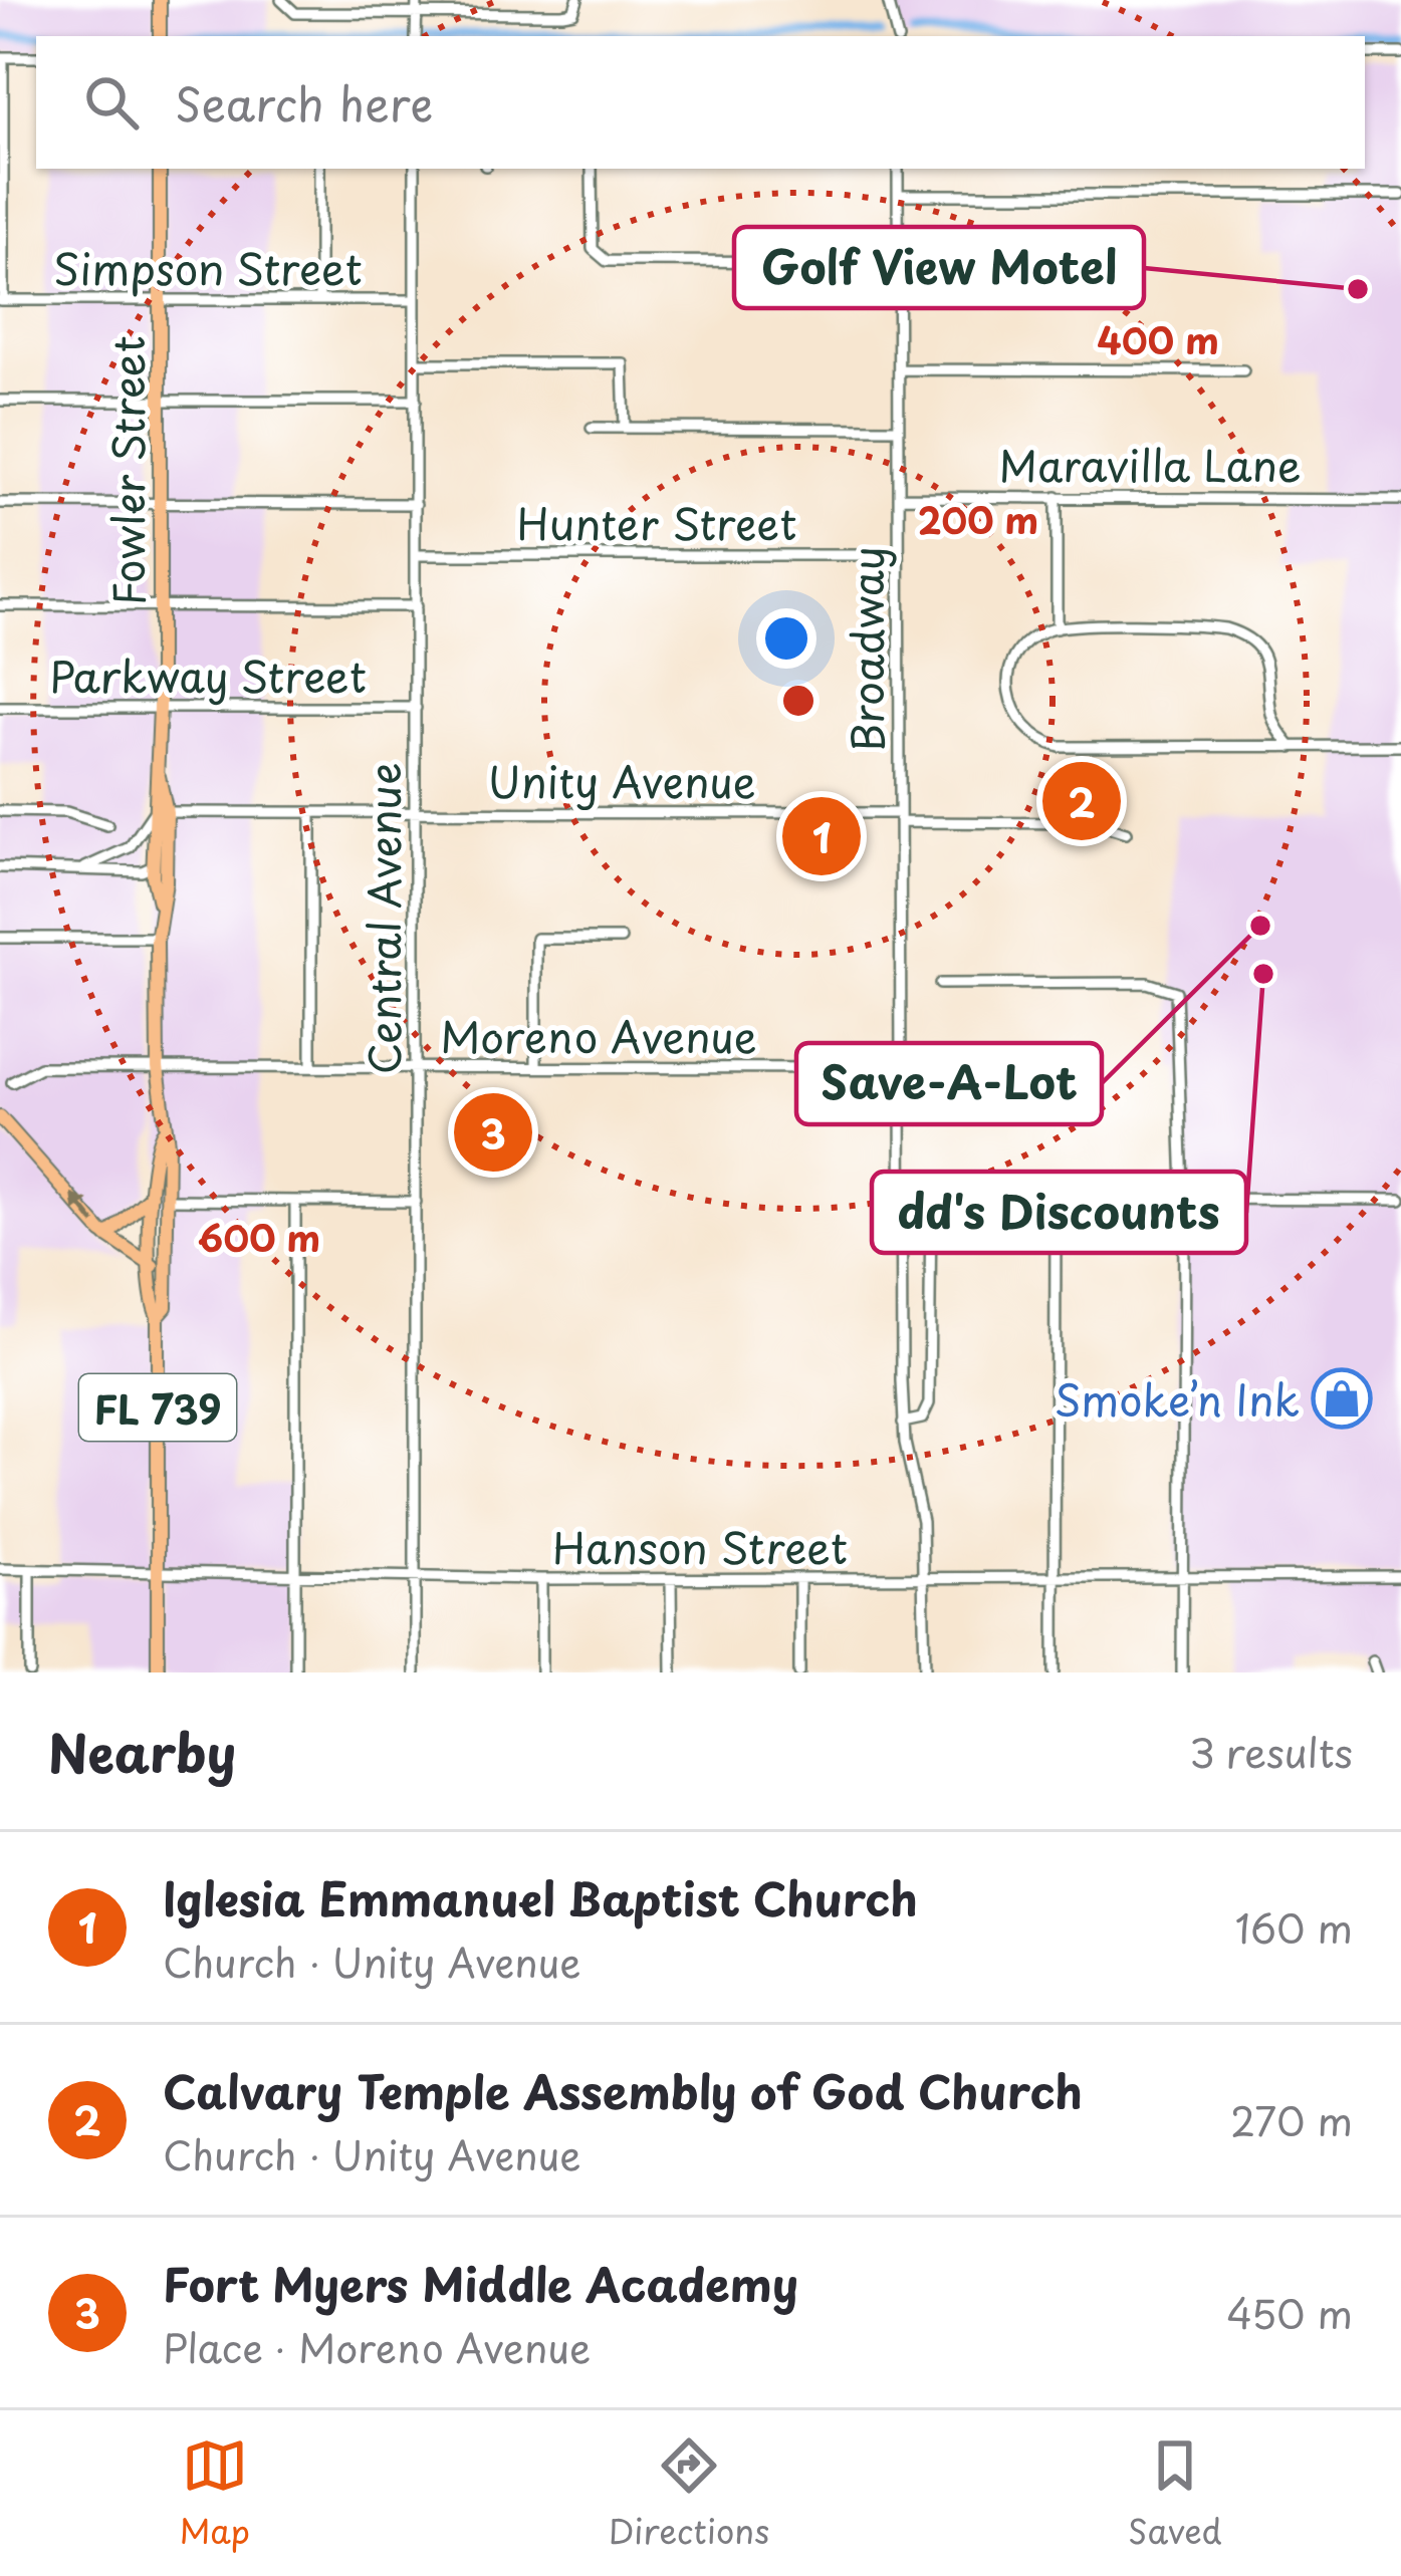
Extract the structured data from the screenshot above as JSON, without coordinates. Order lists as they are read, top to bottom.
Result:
{
  "streets": {
    "main road": ["Fowler Street", "FL 739"],
    "street": [
      "Simpson Street",
      "Maravilla Lane",
      "Hunter Street",
      "Broadway",
      "Parkway Street",
      "Unity Avenue",
      "Central Avenue",
      "Moreno Avenue",
      "Hanson Street"
    ]
  },
  "crossings": [
    ["Simpson Street", "Fowler Street"],
    ["Simpson Street", "Central Avenue"],
    ["Maravilla Lane", "Broadway"],
    ["Fowler Street", "Parkway Street"],
    ["Fowler Street", "Unity Avenue"],
    ["Fowler Street", "Moreno Avenue"],
    ["Fowler Street", "Hanson Street"],
    ["Hunter Street", "Broadway"],
    ["Hunter Street", "Central Avenue"],
    ["Broadway", "Unity Avenue"],
    ["Broadway", "Moreno Avenue"],
    ["Broadway", "Hanson Street"],
    ["Parkway Street", "Central Avenue"],
    ["Unity Avenue", "Central Avenue"],
    ["Central Avenue", "Moreno Avenue"],
    ["Central Avenue", "Hanson Street"]
  ],
  "places": {
    "other": ["Golf View Motel", "Save-A-Lot", "dd's Discounts"],
    "shop": ["Smoke’n Ink"]
  },
  "page": {
    "search": "Search here",
    "pins": ["2", "1", "3"],
    "heading": ["Nearby", "3 results"],
    "list": [
      {
        "mark": "1",
        "name": "Iglesia Emmanuel Baptist Church",
        "note": "Church · Unity Avenue",
        "value": "160 m"
      },
      {
        "mark": "2",
        "name": "Calvary Temple Assembly of God Church",
        "note": "Church · Unity Avenue",
        "value": "270 m"
      },
      {
        "mark": "3",
        "name": "Fort Myers Middle Academy",
        "note": "Place · Moreno Avenue",
        "value": "450 m"
      }
    ],
    "nav": ["Map", "Directions", "Saved"]
  },
  "rings": ["400 m", "200 m", "600 m"]
}
